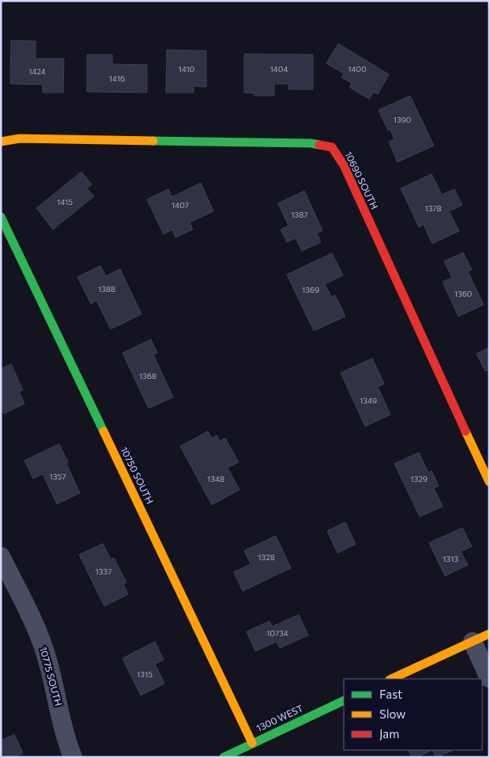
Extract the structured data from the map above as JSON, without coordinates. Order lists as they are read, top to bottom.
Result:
{
  "streets": {
    "street": [
      "10690 SOUTH",
      "10750 SOUTH",
      "10775 SOUTH",
      "1300 WEST"
    ]
  },
  "crossings": [
    ["10750 SOUTH", "1300 WEST"]
  ],
  "house_numbers": [
    "1410",
    "1404",
    "1400",
    "1424",
    "1416",
    "1390",
    "1415",
    "1407",
    "1378",
    "1387",
    "1388",
    "1369",
    "1360",
    "1368",
    "1349",
    "1357",
    "1348",
    "1329",
    "1328",
    "1313",
    "1337",
    "10734",
    "1315"
  ],
  "legend": ["Fast", "Slow", "Jam"]
}
